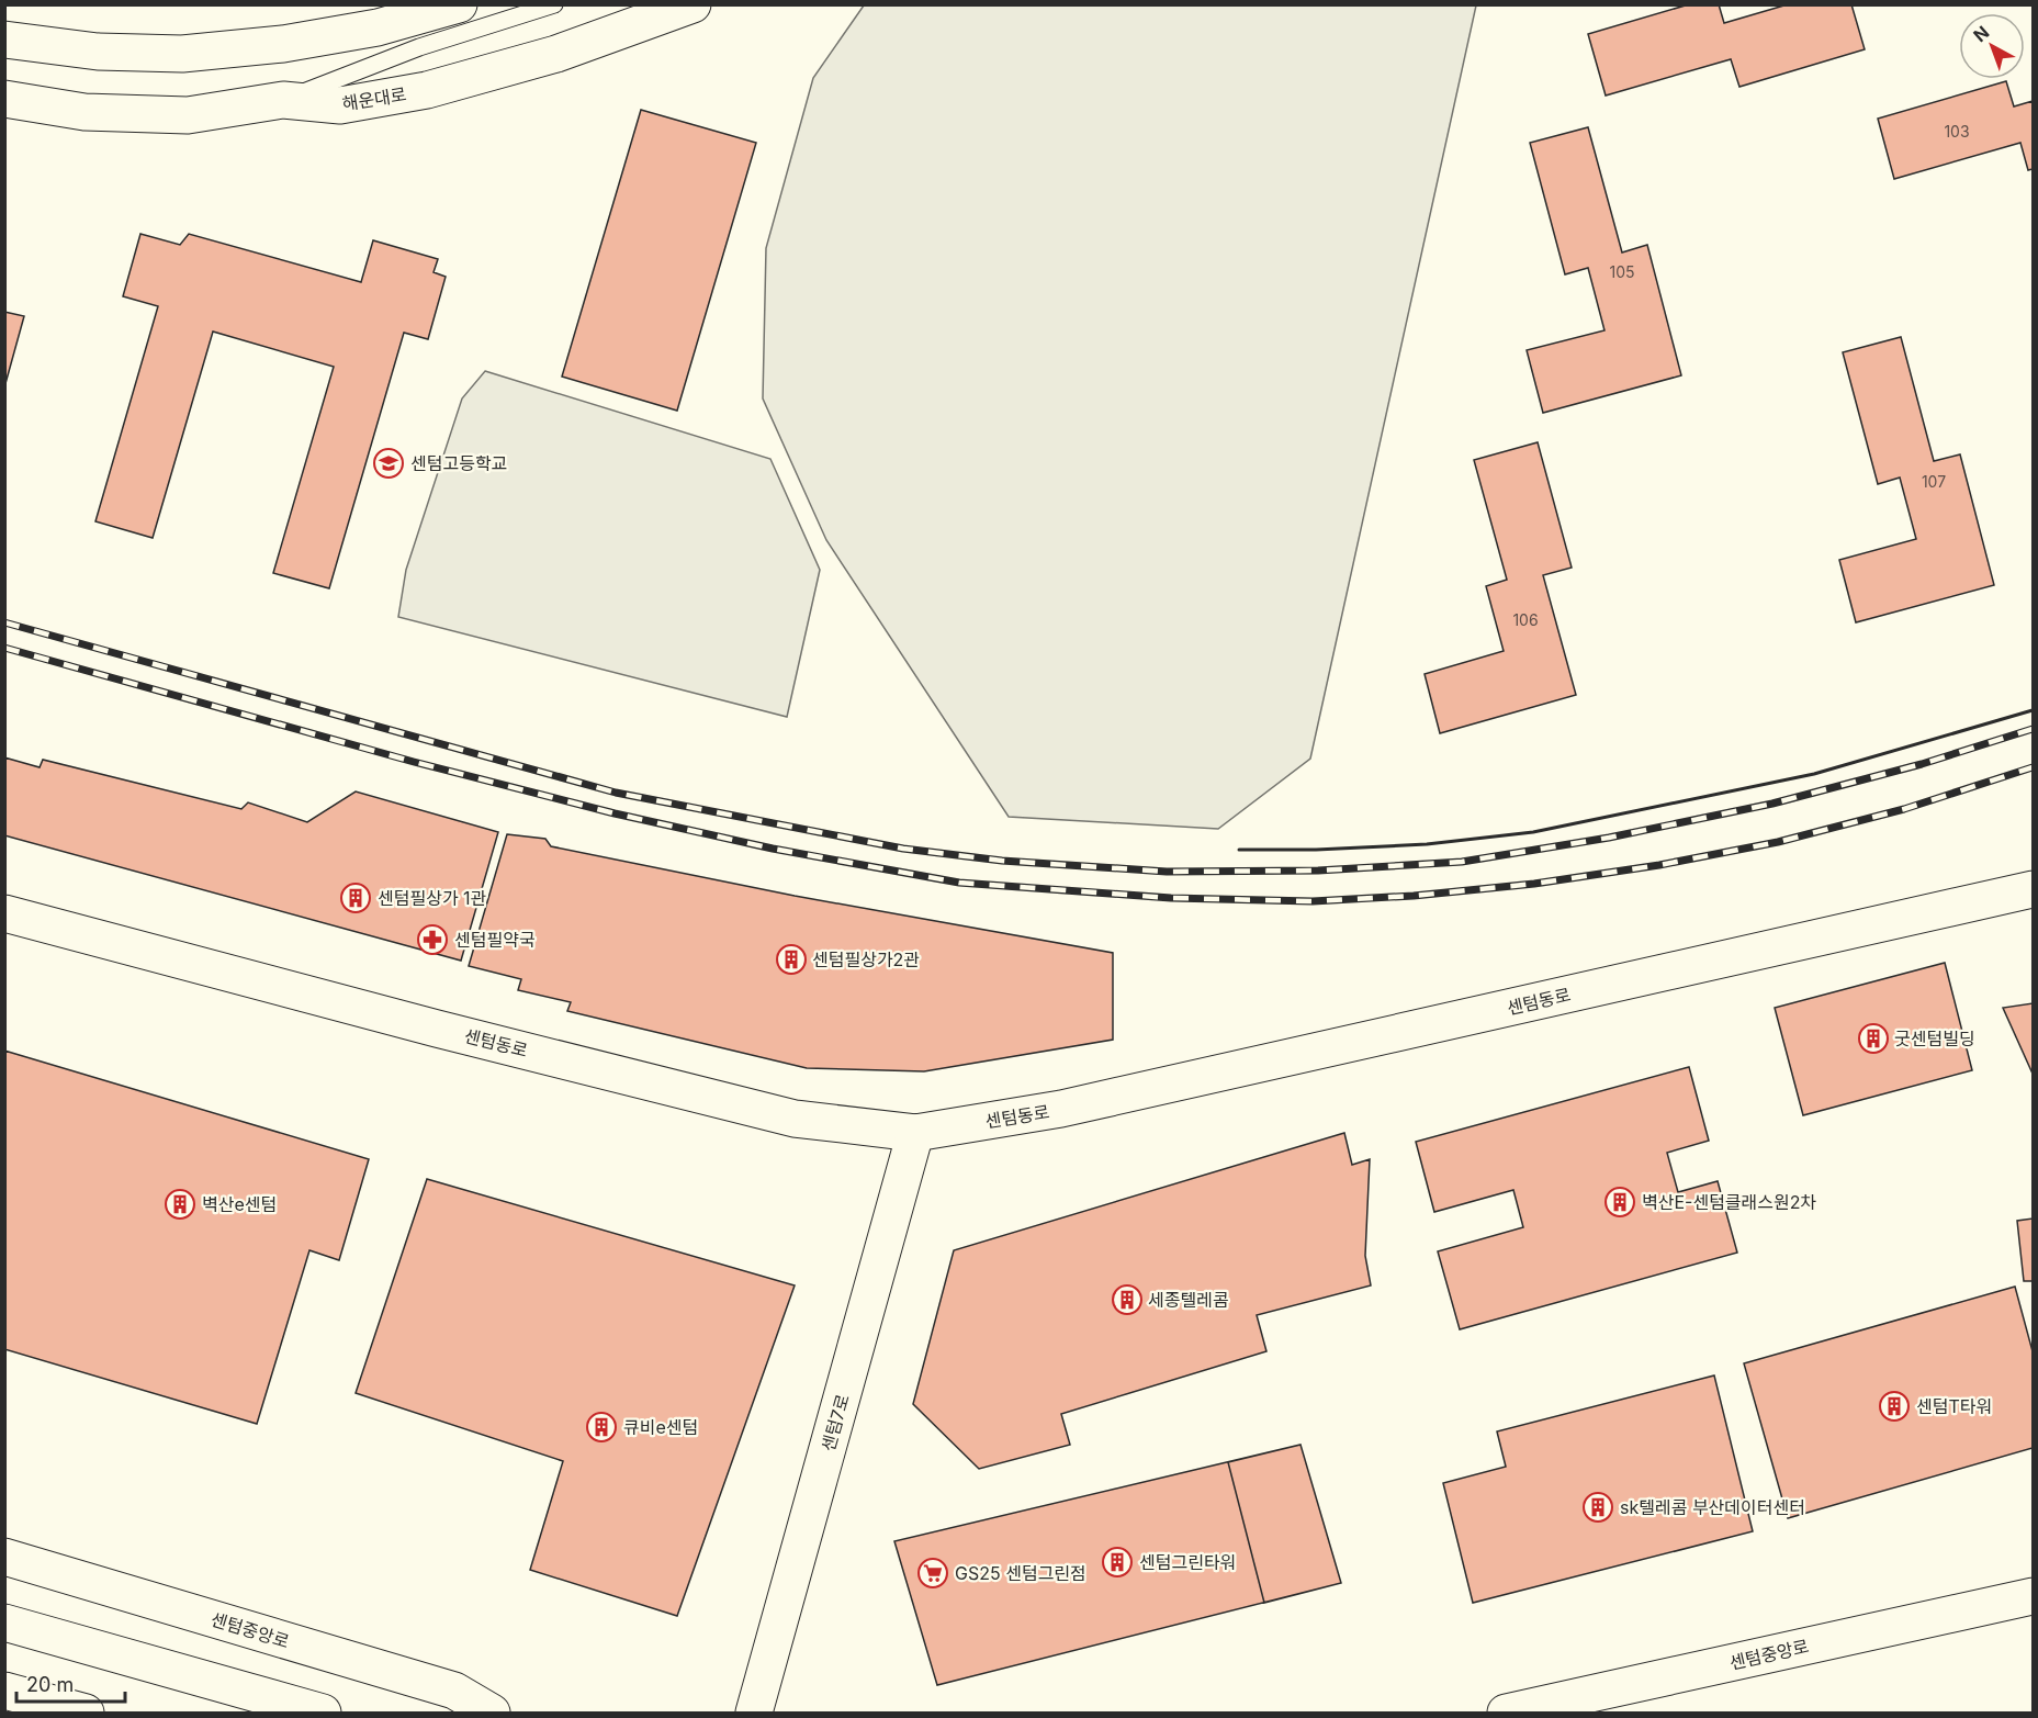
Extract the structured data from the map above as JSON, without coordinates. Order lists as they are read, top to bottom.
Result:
{
  "streets": {
    "main road": [
      "해운대로",
      "센텀동로",
      "센텀7로",
      "센텀중앙로"
    ]
  },
  "crossings": [
    ["센텀동로", "센텀7로"]
  ],
  "places": {
    "school or university": ["센텀고등학교"],
    "building": [
      "센텀필상가 1관",
      "센텀필상가2관",
      "굿센텀빌딩",
      "벽산E-센텀클래스원2차",
      "벽산e센텀",
      "세종텔레콤",
      "센텀T타워",
      "큐비e센텀",
      "sk텔레콤 부산데이터센터",
      "센텀그린타워"
    ],
    "pharmacy": ["센텀필약국"],
    "supermarket": ["GS25 센텀그린점"]
  },
  "house_numbers": [
    "103",
    "105",
    "107",
    "106"
  ],
  "scale_bar": "20 m",
  "north": "top left"
}
